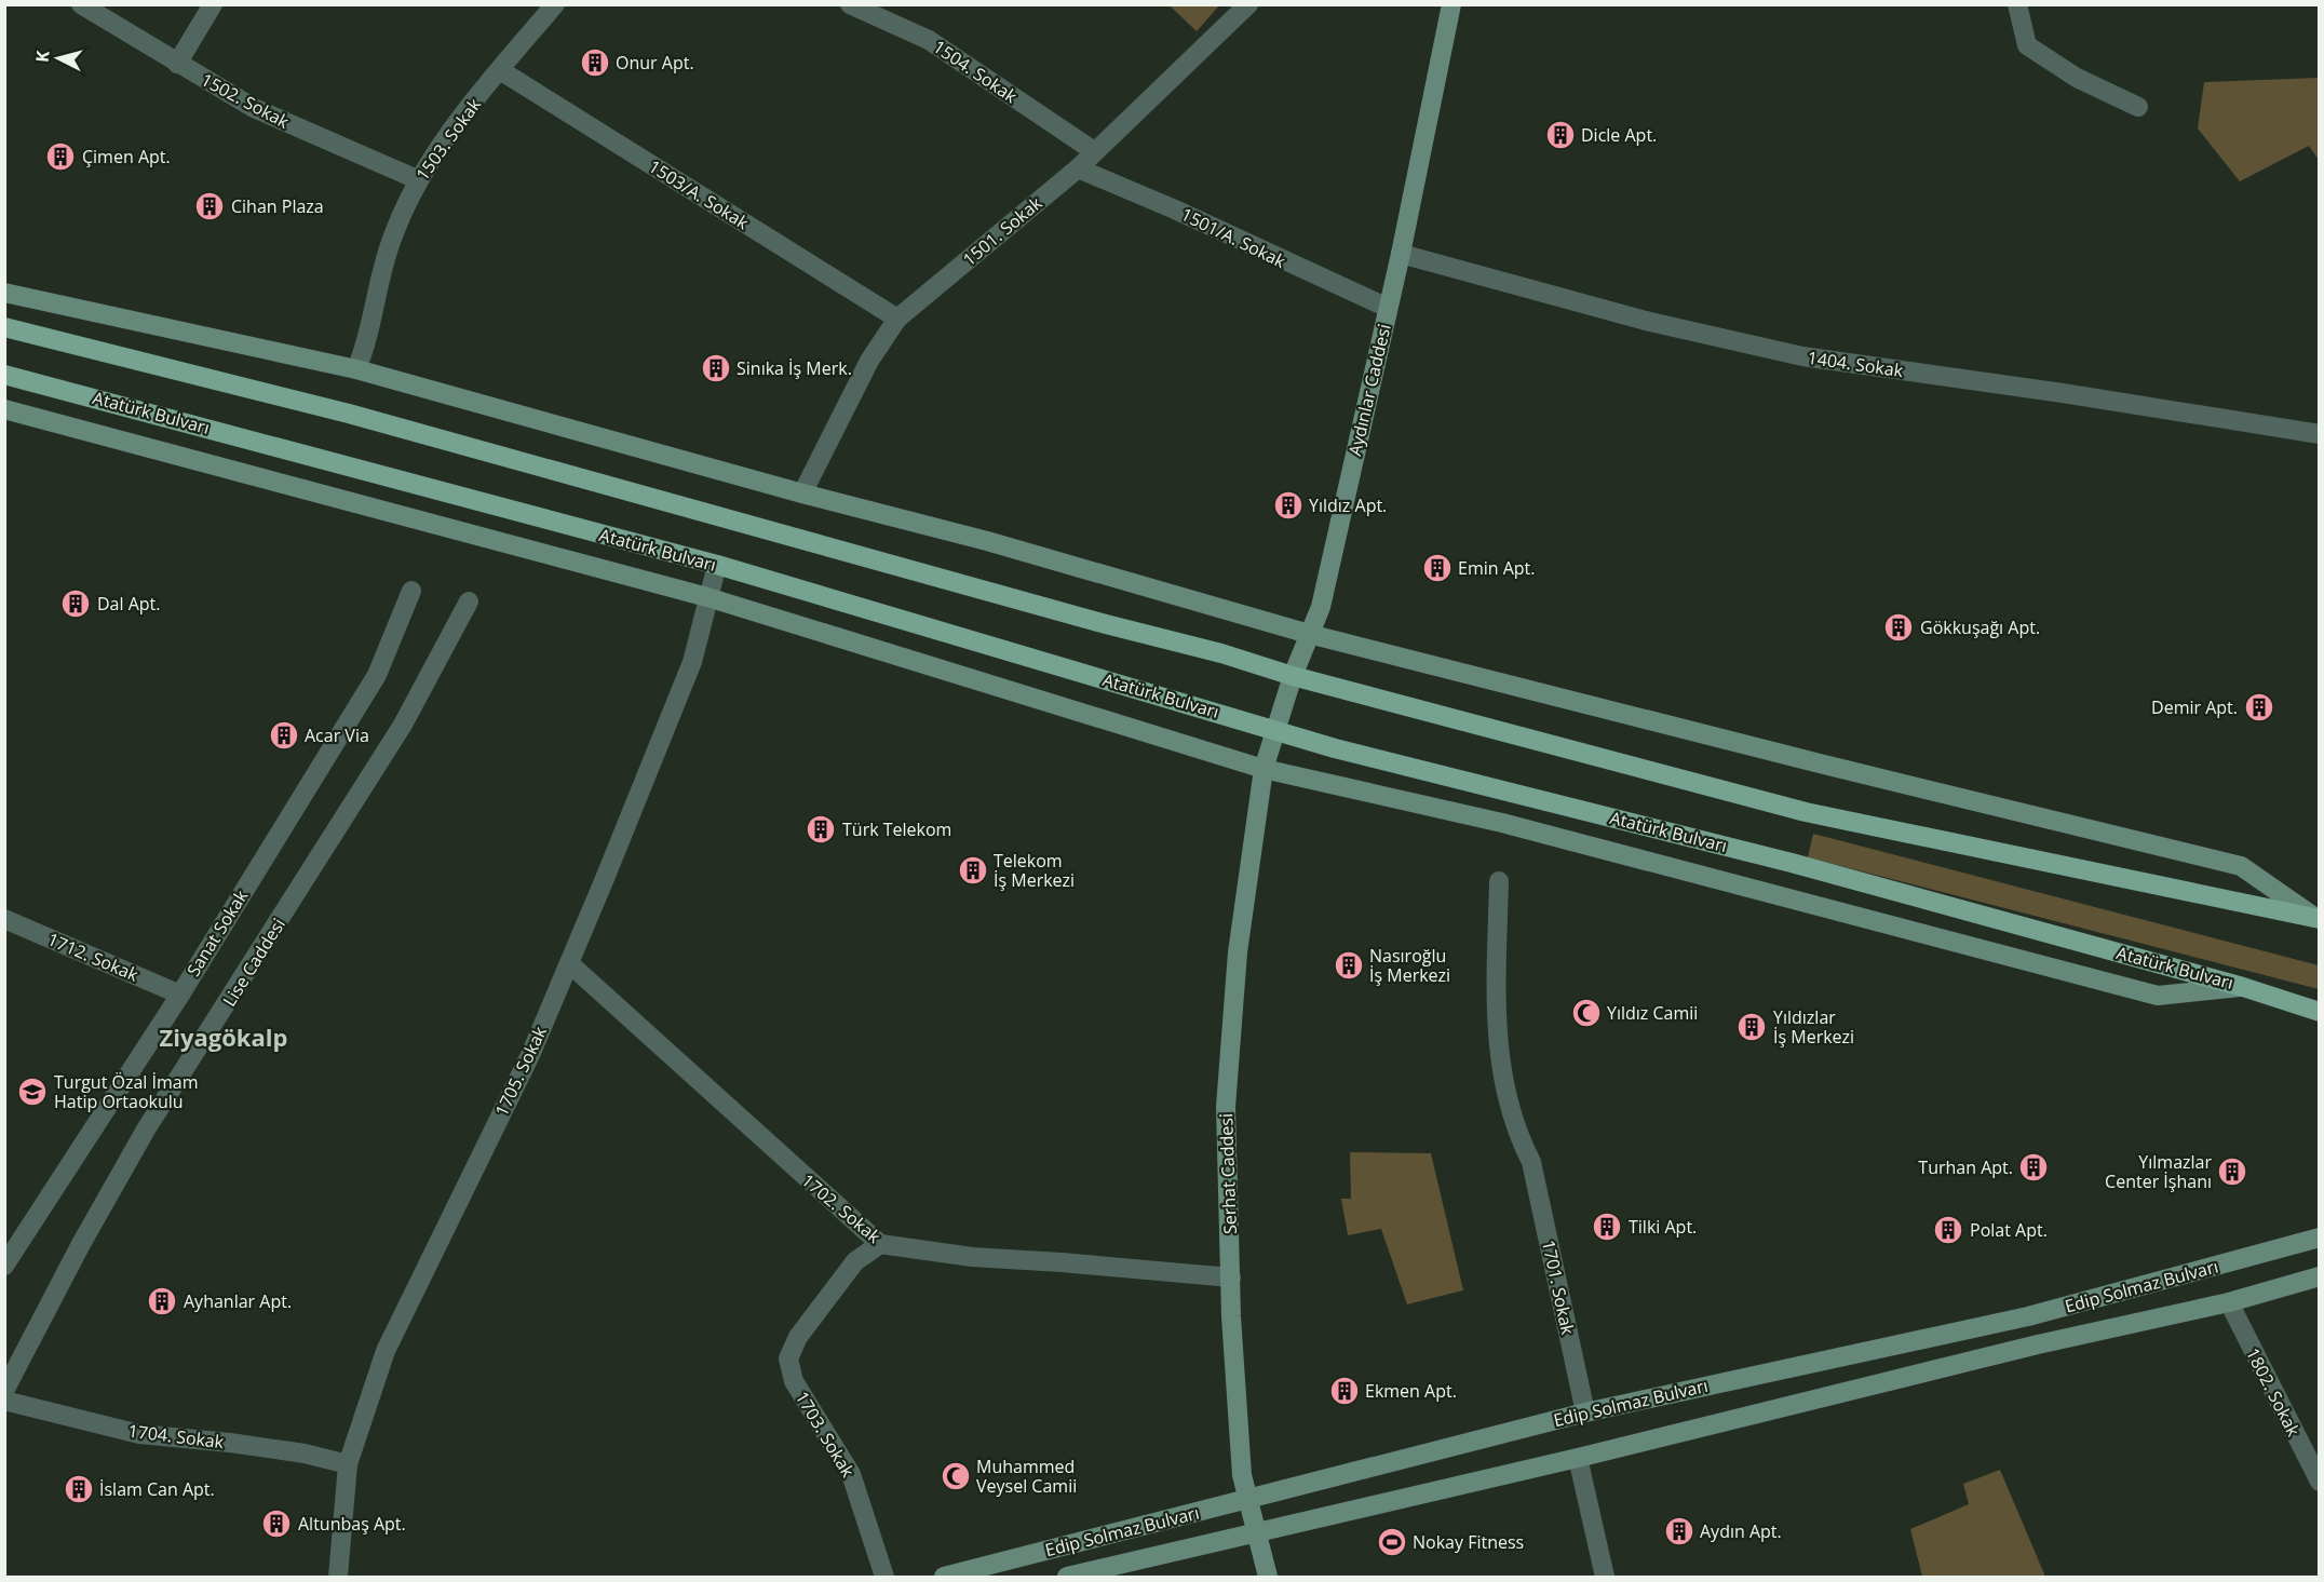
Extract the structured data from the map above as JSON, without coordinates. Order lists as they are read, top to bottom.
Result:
{
  "streets": {
    "main road": ["Atatürk Bulvarı"],
    "street": [
      "1504. Sokak",
      "1502. Sokak",
      "1503. Sokak",
      "1503/A. Sokak",
      "1501. Sokak",
      "1501/A. Sokak",
      "1404. Sokak",
      "Aydınlar Caddesi",
      "Sanat Sokak",
      "1712. Sokak",
      "Lise Caddesi",
      "1705. Sokak",
      "Serhat Caddesi",
      "1702. Sokak",
      "Edip Solmaz Bulvarı",
      "1701. Sokak",
      "1802. Sokak",
      "1703. Sokak",
      "1704. Sokak"
    ]
  },
  "crossings": [
    ["1504. Sokak", "1501. Sokak"],
    ["1502. Sokak", "1503. Sokak"],
    ["1503. Sokak", "1503/A. Sokak"],
    ["1503/A. Sokak", "1501. Sokak"],
    ["1501. Sokak", "1501/A. Sokak"],
    ["1501/A. Sokak", "Aydınlar Caddesi"],
    ["1404. Sokak", "Aydınlar Caddesi"],
    ["Aydınlar Caddesi", "Atatürk Bulvarı"],
    ["Aydınlar Caddesi", "Serhat Caddesi"],
    ["Atatürk Bulvarı", "1705. Sokak"],
    ["Sanat Sokak", "1712. Sokak"],
    ["1705. Sokak", "1702. Sokak"],
    ["1705. Sokak", "1704. Sokak"],
    ["Serhat Caddesi", "1702. Sokak"],
    ["Serhat Caddesi", "Edip Solmaz Bulvarı"],
    ["1702. Sokak", "1703. Sokak"],
    ["Edip Solmaz Bulvarı", "1701. Sokak"],
    ["Edip Solmaz Bulvarı", "1802. Sokak"]
  ],
  "districts": ["Ziyagökalp"],
  "places": {
    "building": [
      "Onur Apt.",
      "Dicle Apt.",
      "Çimen Apt.",
      "Cihan Plaza",
      "Sinıka İş Merk.",
      "Yıldız Apt.",
      "Emin Apt.",
      "Dal Apt.",
      "Gökkuşağı Apt.",
      "Demir Apt.",
      "Acar Via",
      "Türk Telekom",
      "Telekom İş Merkezi",
      "Nasıroğlu İş Merkezi",
      "Yıldızlar İş Merkezi",
      "Turhan Apt.",
      "Yılmazlar Center İşhanı",
      "Tilki Apt.",
      "Polat Apt.",
      "Ayhanlar Apt.",
      "Ekmen Apt.",
      "İslam Can Apt.",
      "Altunbaş Apt.",
      "Aydın Apt."
    ],
    "mosque": ["Yıldız Camii", "Muhammed Veysel Camii"],
    "school or university": ["Turgut Özal İmam Hatip Ortaokulu"],
    "sports": ["Nokay Fitness"]
  },
  "north": "left"
}
